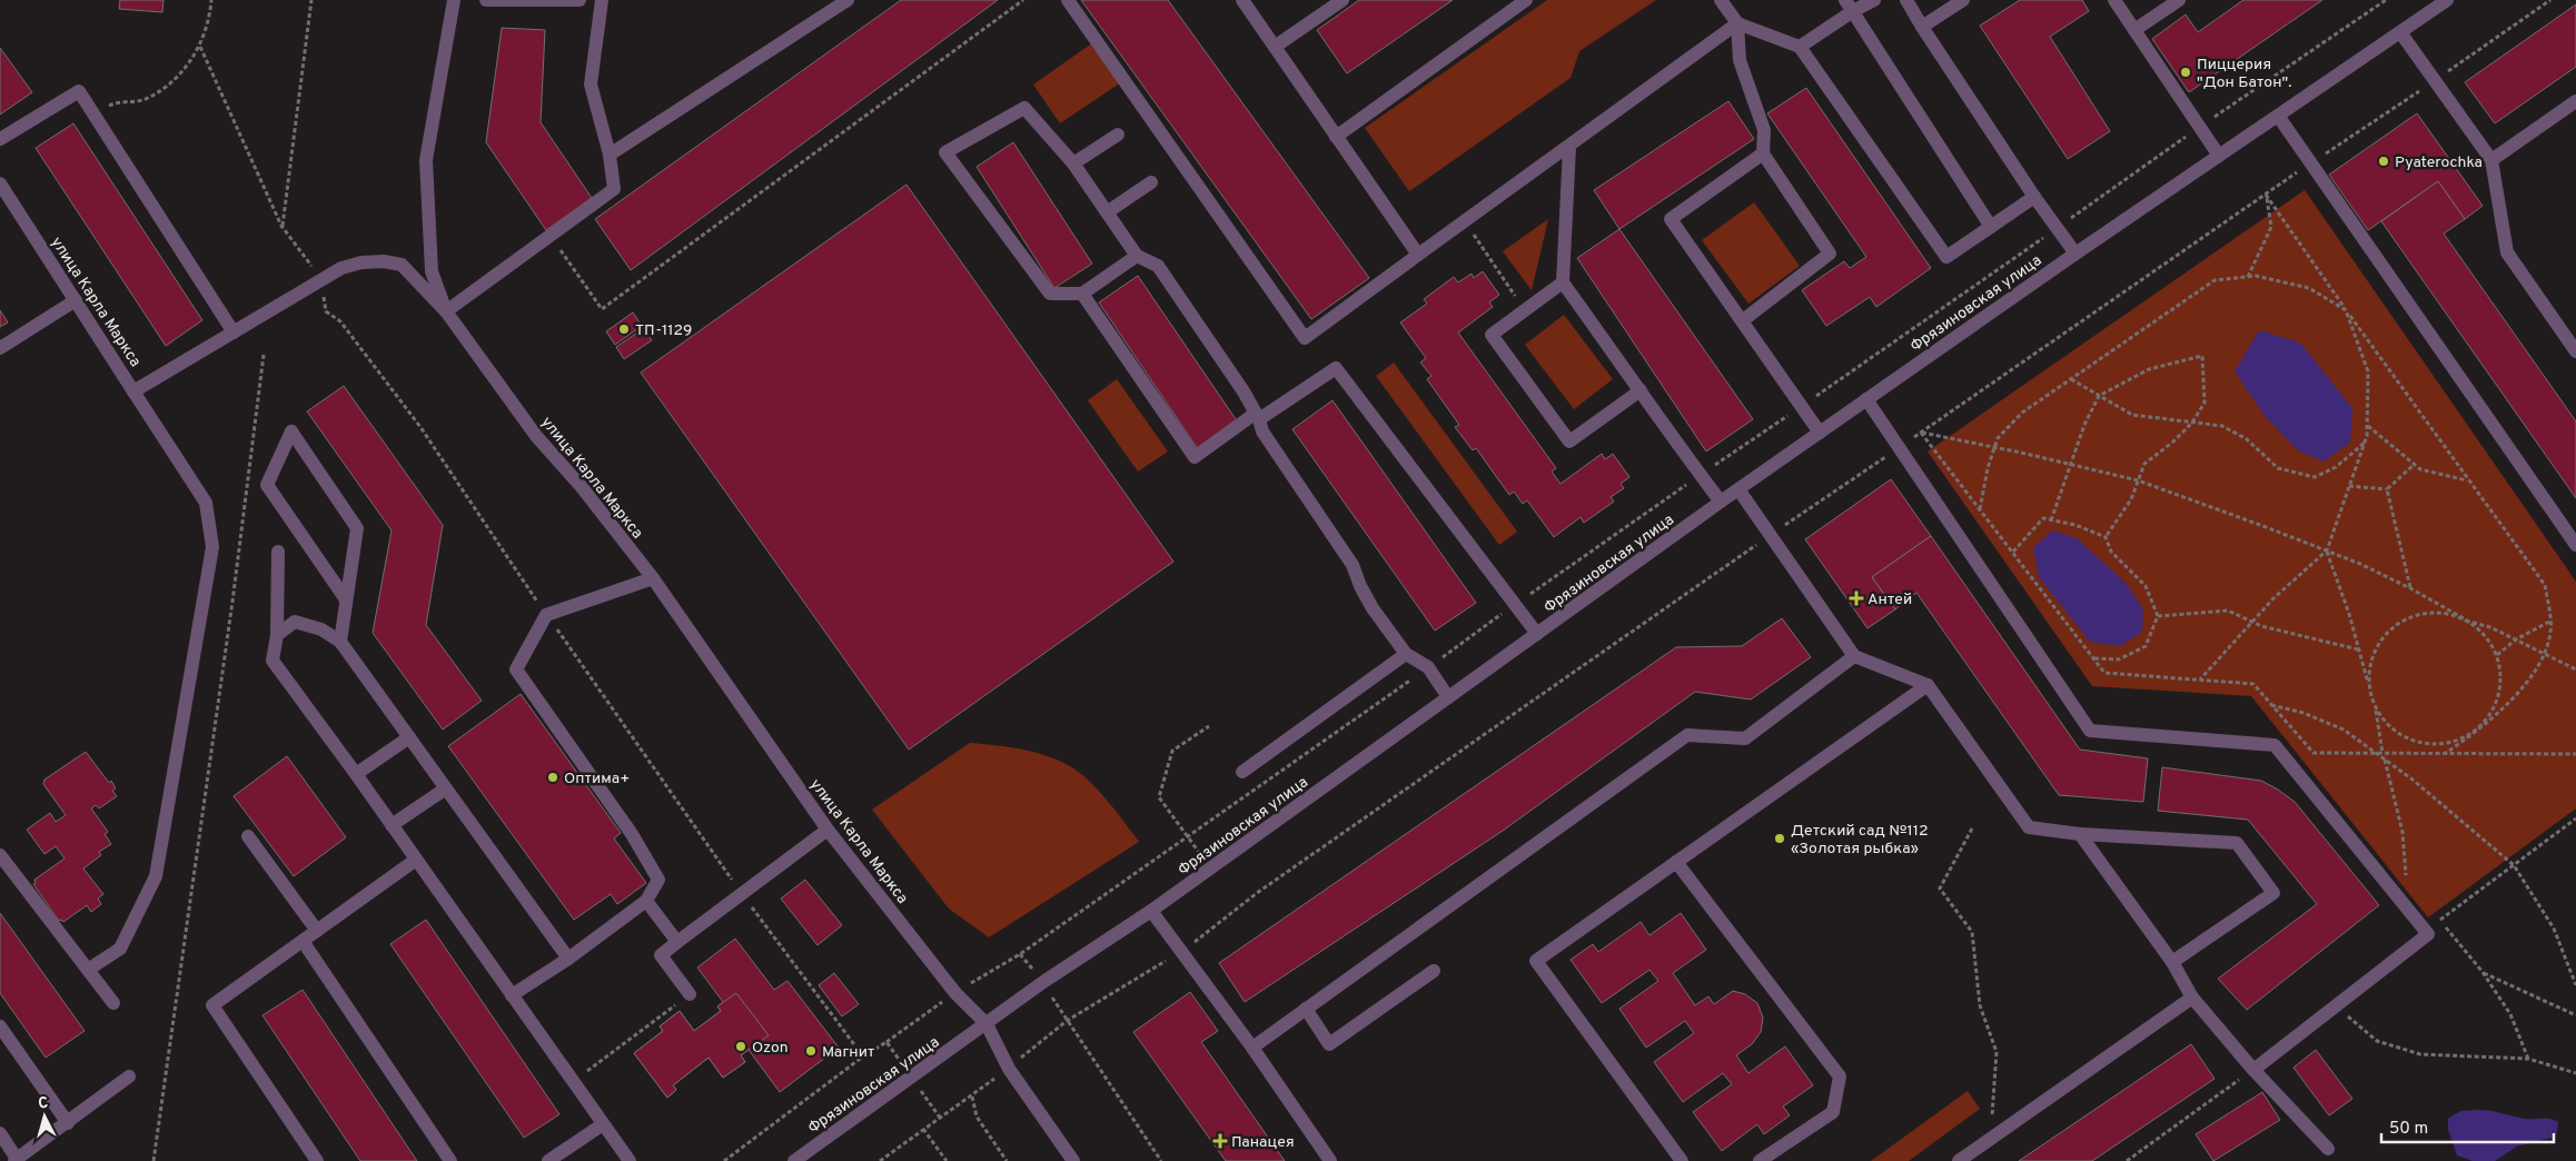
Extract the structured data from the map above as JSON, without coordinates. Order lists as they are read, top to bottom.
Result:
{
  "streets": {
    "street": ["улица Карла Маркса", "Фрязиновская улица"]
  },
  "crossings": [
    ["улица Карла Маркса", "Фрязиновская улица"]
  ],
  "places": {
    "other": [
      "Пиццерия \"Дон Батон\".",
      "Pyaterochka",
      "ТП-1129",
      "Оптима+",
      "Детский сад №112 «Золотая рыбка»",
      "Ozon",
      "Магнит"
    ],
    "health": ["Антей", "Панацея"]
  },
  "scale_bar": "50 m",
  "north": "top"
}
